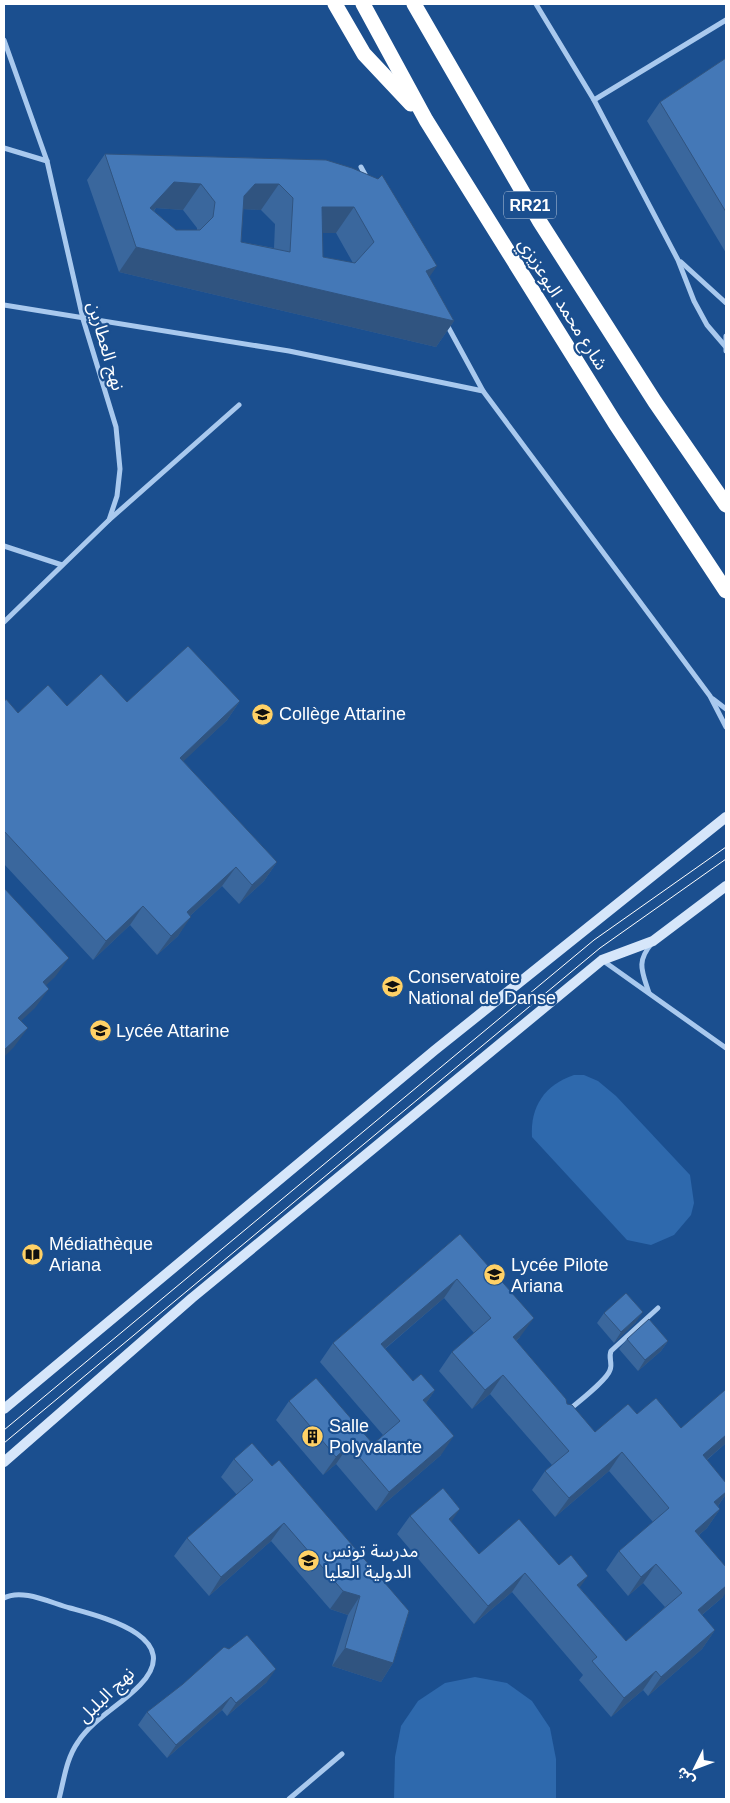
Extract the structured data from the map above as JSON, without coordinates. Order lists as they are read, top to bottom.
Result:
{
  "streets": {
    "highway": ["RR21", "شارع محمد البوعزيزي"],
    "street": ["نهج العطارين", "نهج البلبل"]
  },
  "places": {
    "school or university": [
      "Collège Attarine",
      "Conservatoire National de Danse",
      "Lycée Attarine",
      "Lycée Pilote Ariana",
      "مدرسة تونس الدولية العليا"
    ],
    "library": ["Médiathèque Ariana"],
    "building": ["Salle Polyvalante"]
  },
  "north": "bottom left"
}
